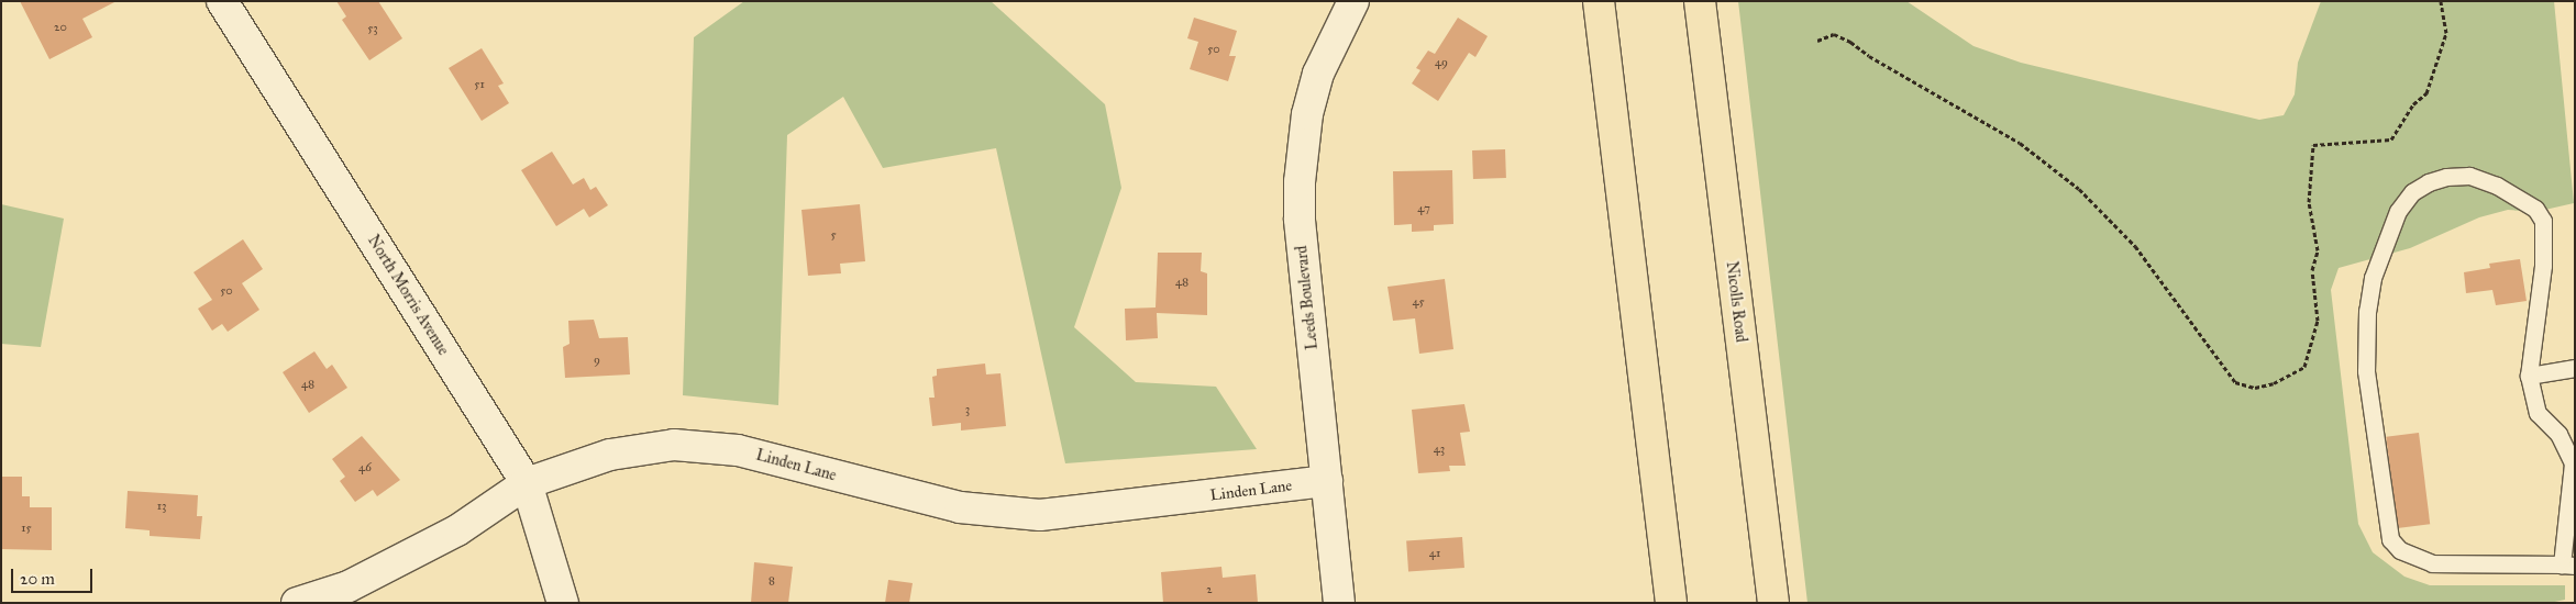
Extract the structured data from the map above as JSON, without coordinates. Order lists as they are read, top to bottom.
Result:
{
  "streets": {
    "highway": ["Nicolls Road"],
    "street": ["North Morris Avenue", "Leeds Boulevard", "Linden Lane"]
  },
  "crossings": [
    ["North Morris Avenue", "Linden Lane"],
    ["Leeds Boulevard", "Linden Lane"]
  ],
  "house_numbers": [
    "20",
    "53",
    "50",
    "49",
    "51",
    "47",
    "5",
    "48",
    "50",
    "45",
    "9",
    "48",
    "3",
    "43",
    "46",
    "13",
    "15",
    "41",
    "8",
    "2"
  ],
  "scale_bar": "20 m"
}
